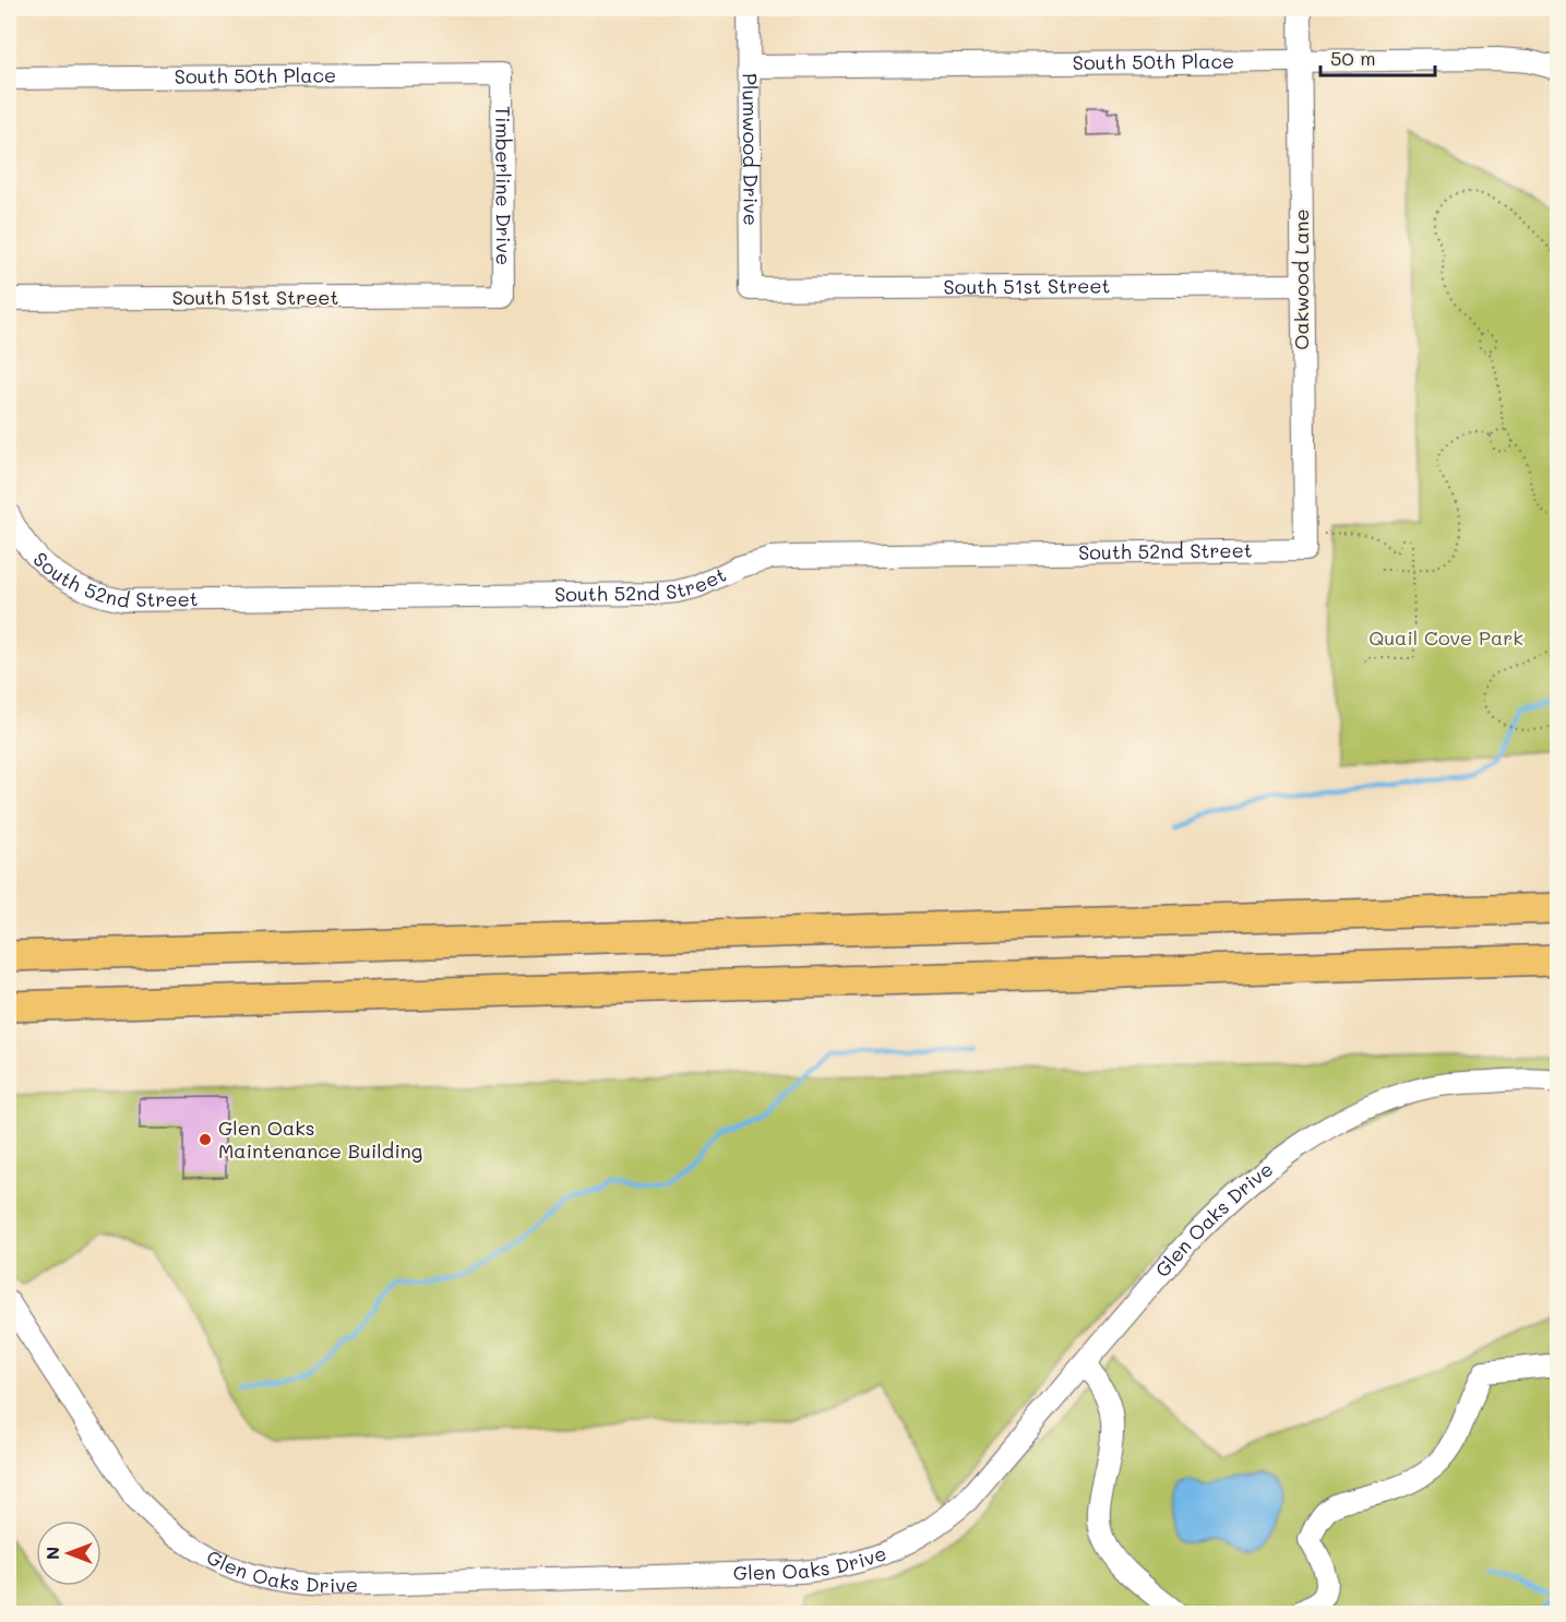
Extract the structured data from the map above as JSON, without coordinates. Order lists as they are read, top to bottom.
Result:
{
  "streets": {
    "street": [
      "South 50th Place",
      "Plumwood Drive",
      "Timberline Drive",
      "Oakwood Lane",
      "South 51st Street",
      "South 52nd Street",
      "Glen Oaks Drive"
    ]
  },
  "crossings": [
    ["South 50th Place", "Plumwood Drive"],
    ["South 50th Place", "Timberline Drive"],
    ["South 50th Place", "Oakwood Lane"],
    ["Plumwood Drive", "South 51st Street"],
    ["Timberline Drive", "South 51st Street"],
    ["Oakwood Lane", "South 51st Street"],
    ["Oakwood Lane", "South 52nd Street"]
  ],
  "parks": ["Quail Cove Park"],
  "places": ["Glen Oaks Maintenance Building"],
  "scale_bar": "50 m",
  "north": "left"
}
